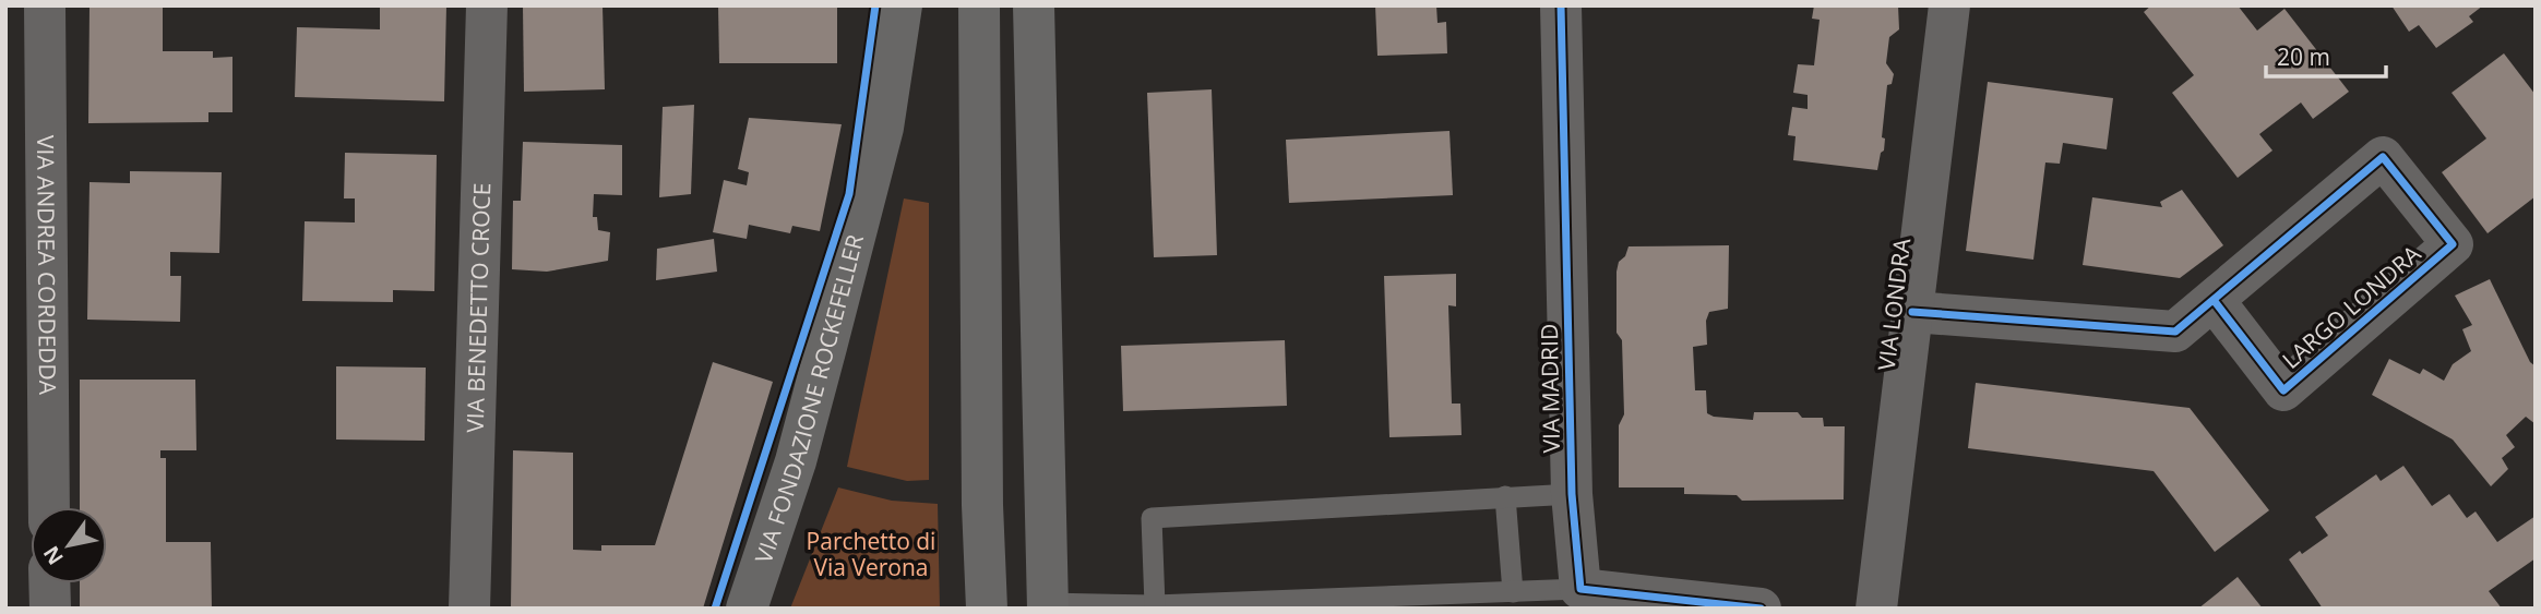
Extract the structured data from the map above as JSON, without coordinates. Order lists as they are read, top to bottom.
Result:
{
  "streets": {
    "main road": ["VIA FONDAZIONE ROCKEFELLER"],
    "street": [
      "VIA ANDREA CORDEDDA",
      "VIA LONDRA",
      "LARGO LONDRA",
      "VIA BENEDETTO CROCE",
      "VIA MADRID"
    ]
  },
  "crossings": [
    ["VIA LONDRA", "LARGO LONDRA"]
  ],
  "parks": ["Parchetto di Via Verona"],
  "scale_bar": "20 m",
  "north": "bottom left"
}
